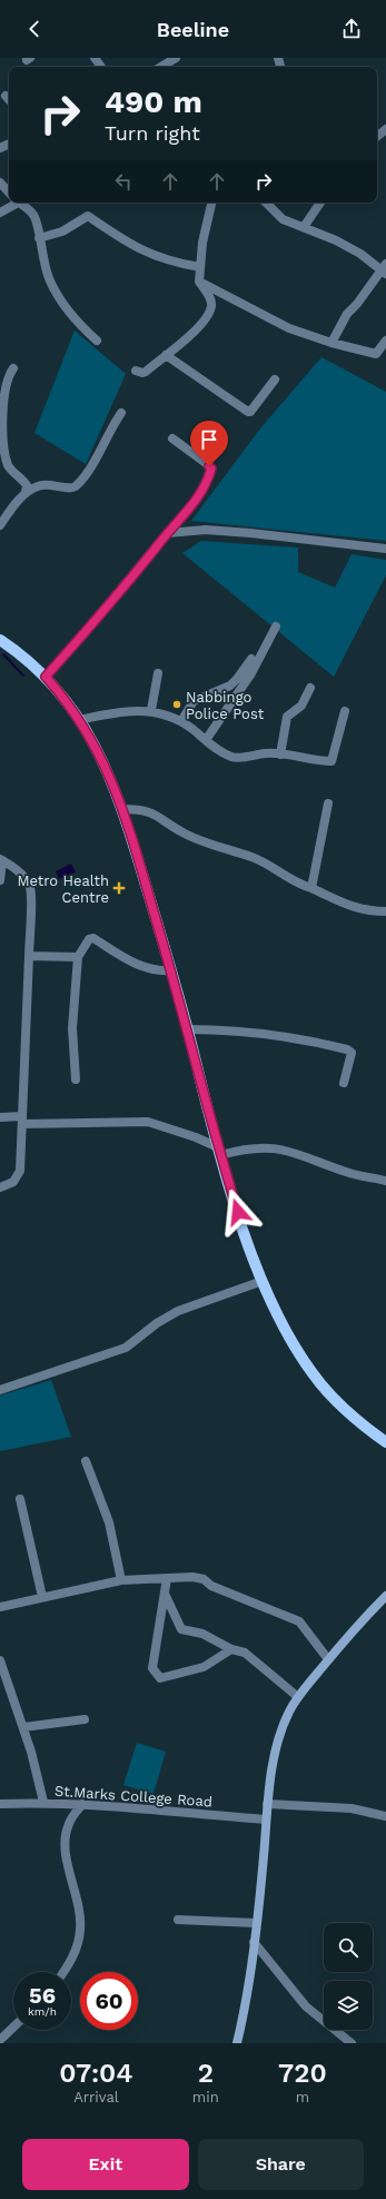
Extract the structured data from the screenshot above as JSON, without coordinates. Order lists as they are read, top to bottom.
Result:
{
  "streets": {
    "street": ["St.Marks College Road"]
  },
  "places": {
    "other": ["Nabbingo Police Post"],
    "health": ["Metro Health Centre"]
  },
  "page": {
    "header": "Beeline",
    "turn": ["490 m", "Turn right"],
    "speed": "56 km/h",
    "limit": "60",
    "eta": [
      "07:04",
      "Arrival",
      "2",
      "min",
      "720",
      "m"
    ],
    "buttons": ["Exit", "Share"]
  }
}
